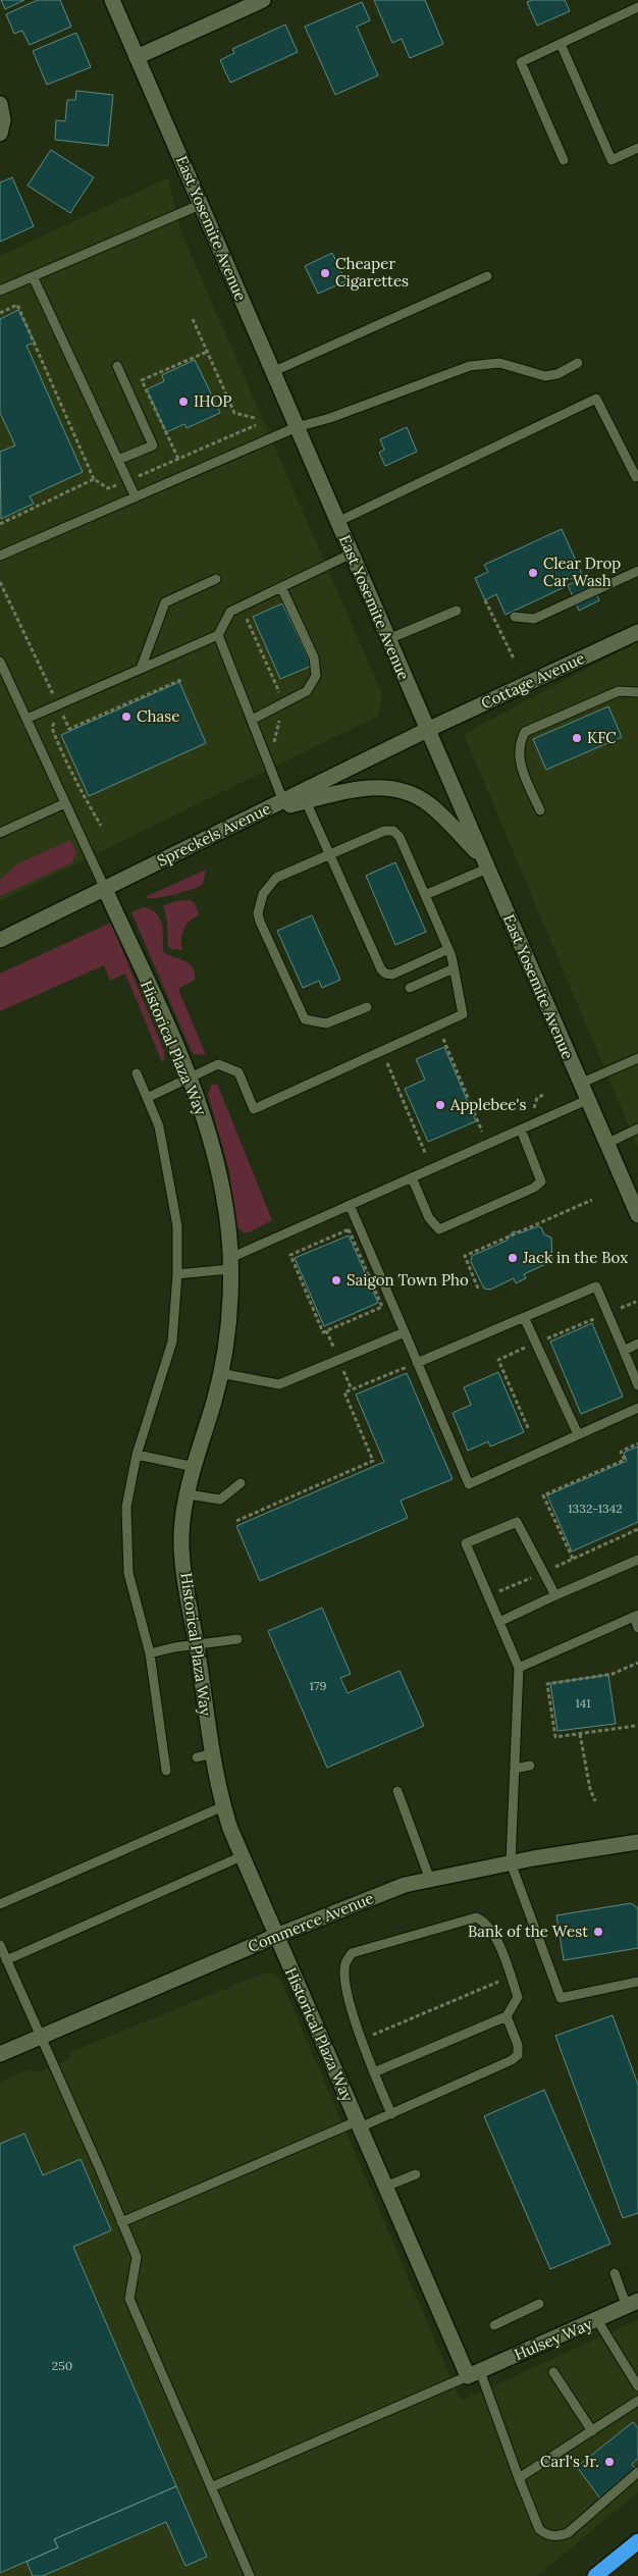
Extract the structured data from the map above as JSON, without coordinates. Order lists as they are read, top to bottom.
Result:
{
  "streets": {
    "street": [
      "East Yosemite Avenue",
      "Cottage Avenue",
      "Spreckels Avenue",
      "Historical Plaza Way",
      "Commerce Avenue",
      "Hulsey Way"
    ]
  },
  "crossings": [
    ["East Yosemite Avenue", "Cottage Avenue"],
    ["East Yosemite Avenue", "Spreckels Avenue"],
    ["Cottage Avenue", "Spreckels Avenue"],
    ["Spreckels Avenue", "Historical Plaza Way"],
    ["Historical Plaza Way", "Commerce Avenue"],
    ["Historical Plaza Way", "Hulsey Way"]
  ],
  "places": [
    "Cheaper Cigarettes",
    "IHOP",
    "Clear Drop Car Wash",
    "Chase",
    "KFC",
    "Applebee's",
    "Jack in the Box",
    "Saigon Town Pho",
    "Bank of the West",
    "Carl's Jr."
  ],
  "house_numbers": [
    "1332-1342",
    "179",
    "141",
    "250"
  ]
}
